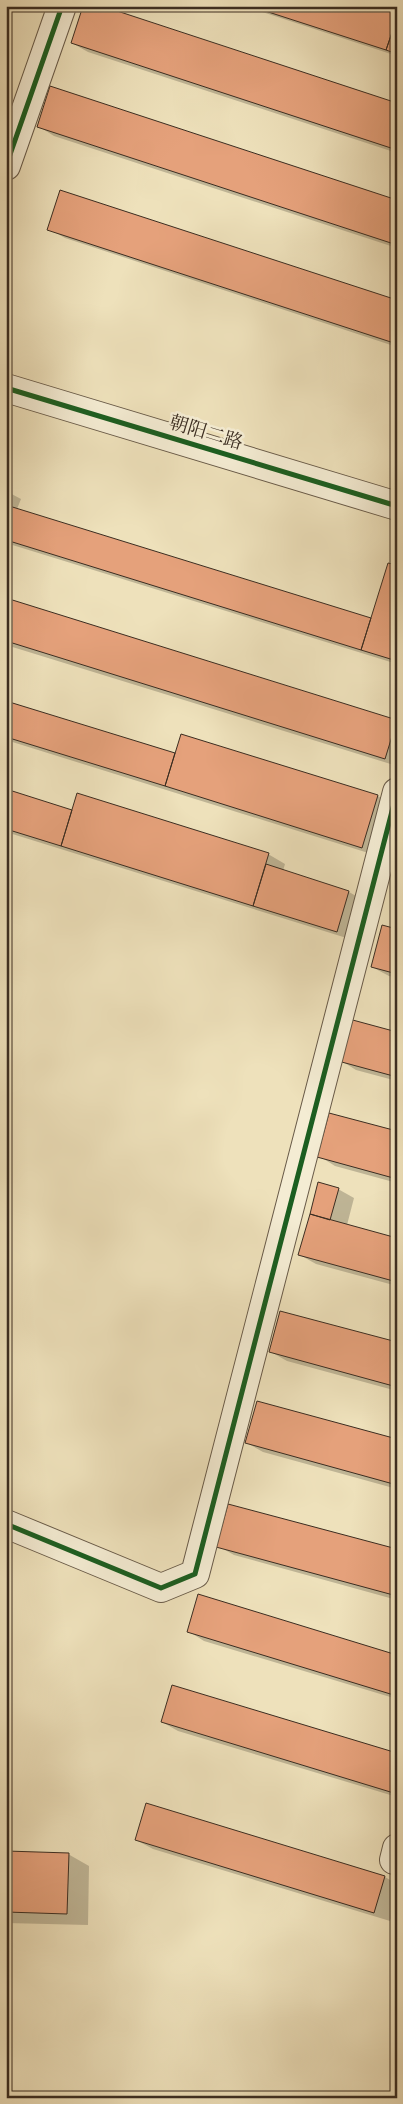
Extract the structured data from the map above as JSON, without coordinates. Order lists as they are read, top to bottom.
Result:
{
  "streets": {
    "street": ["朝阳二路"]
  }
}
